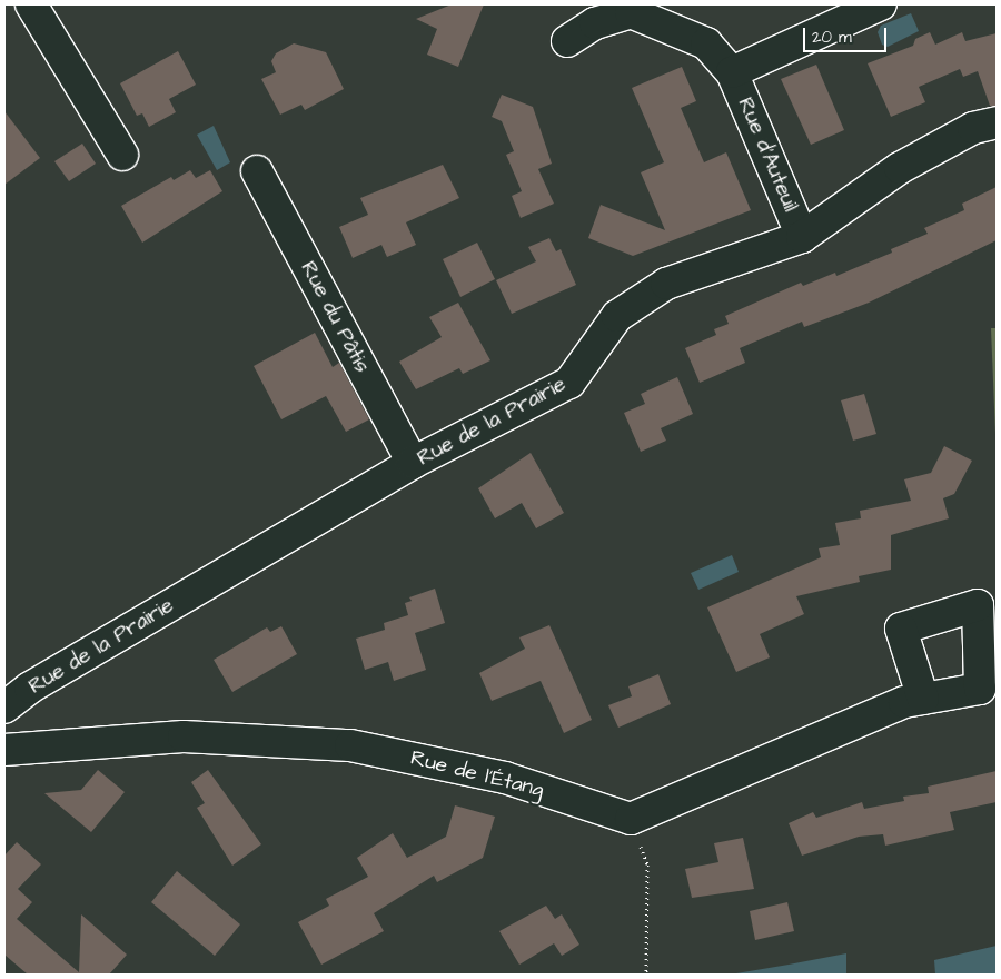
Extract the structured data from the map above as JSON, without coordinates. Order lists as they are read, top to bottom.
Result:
{
  "streets": {
    "street": [
      "Rue d'Auteuil",
      "Rue du Pâtis",
      "Rue de la Prairie",
      "Rue de l'Étang"
    ]
  },
  "crossings": [
    ["Rue d'Auteuil", "Rue de la Prairie"],
    ["Rue du Pâtis", "Rue de la Prairie"]
  ],
  "scale_bar": "20 m"
}
